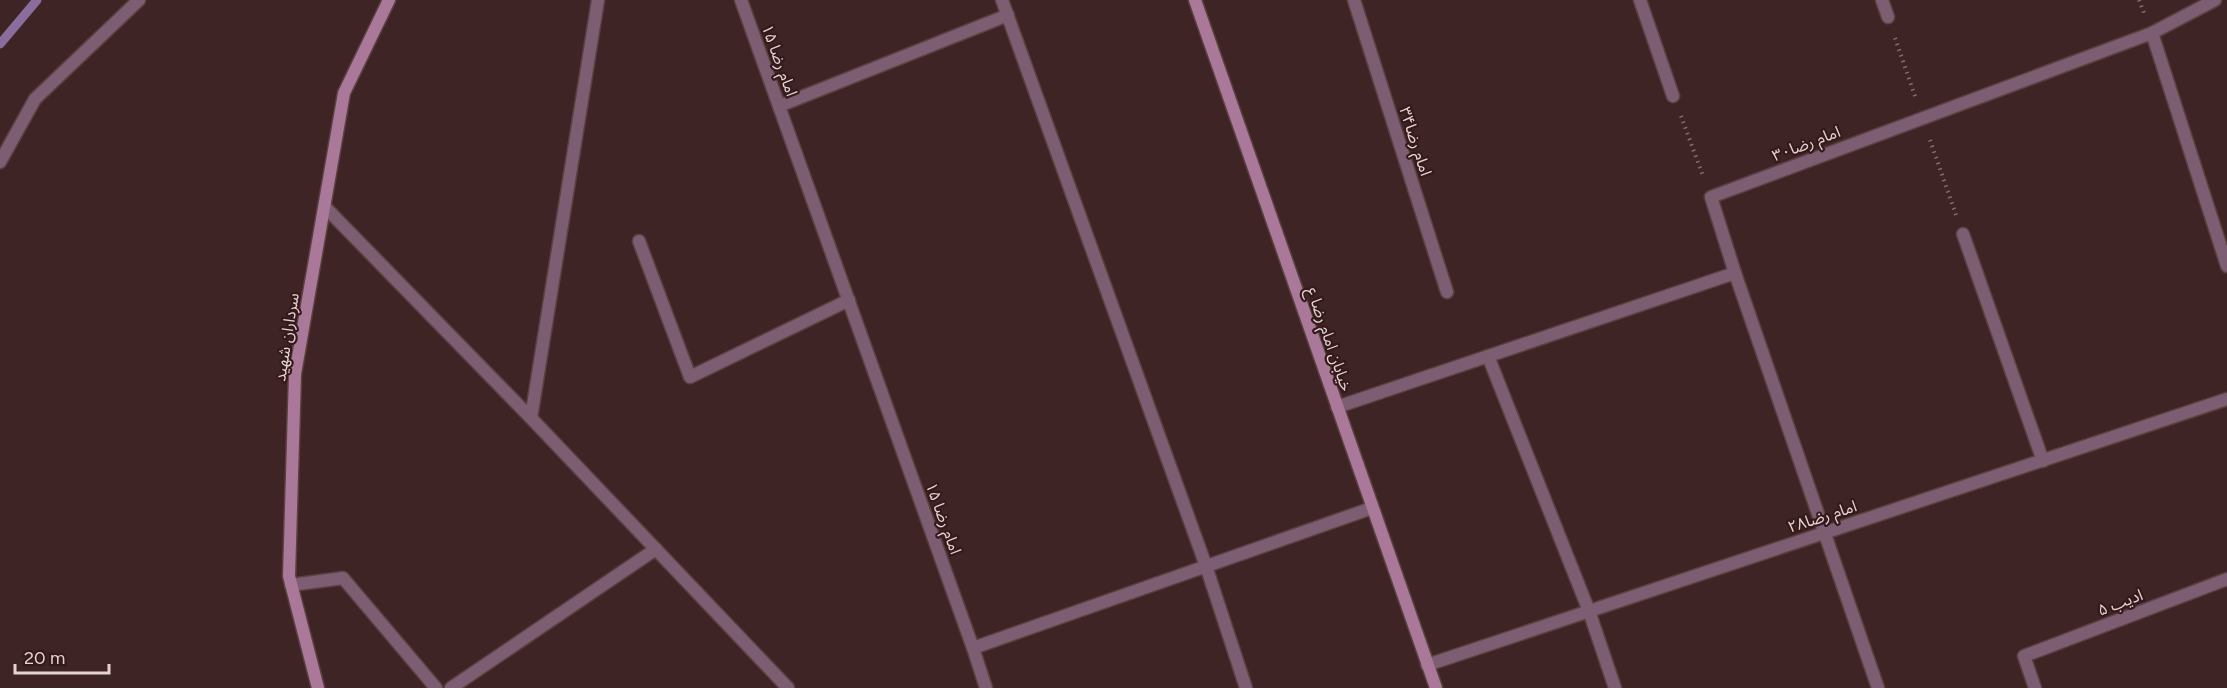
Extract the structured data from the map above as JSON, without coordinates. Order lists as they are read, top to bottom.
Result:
{
  "streets": {
    "main road": ["سرداران شهید", "خیابان امام رضا ع"],
    "street": [
      "۱۵ امام رضا",
      "امام رضا۳۴",
      "امام رضا۳۰",
      "امام رضا۲۸",
      "ادیب ۵"
    ]
  },
  "crossings": [
    ["خیابان امام رضا ع", "امام رضا۲۸"]
  ],
  "scale_bar": "20 m"
}
